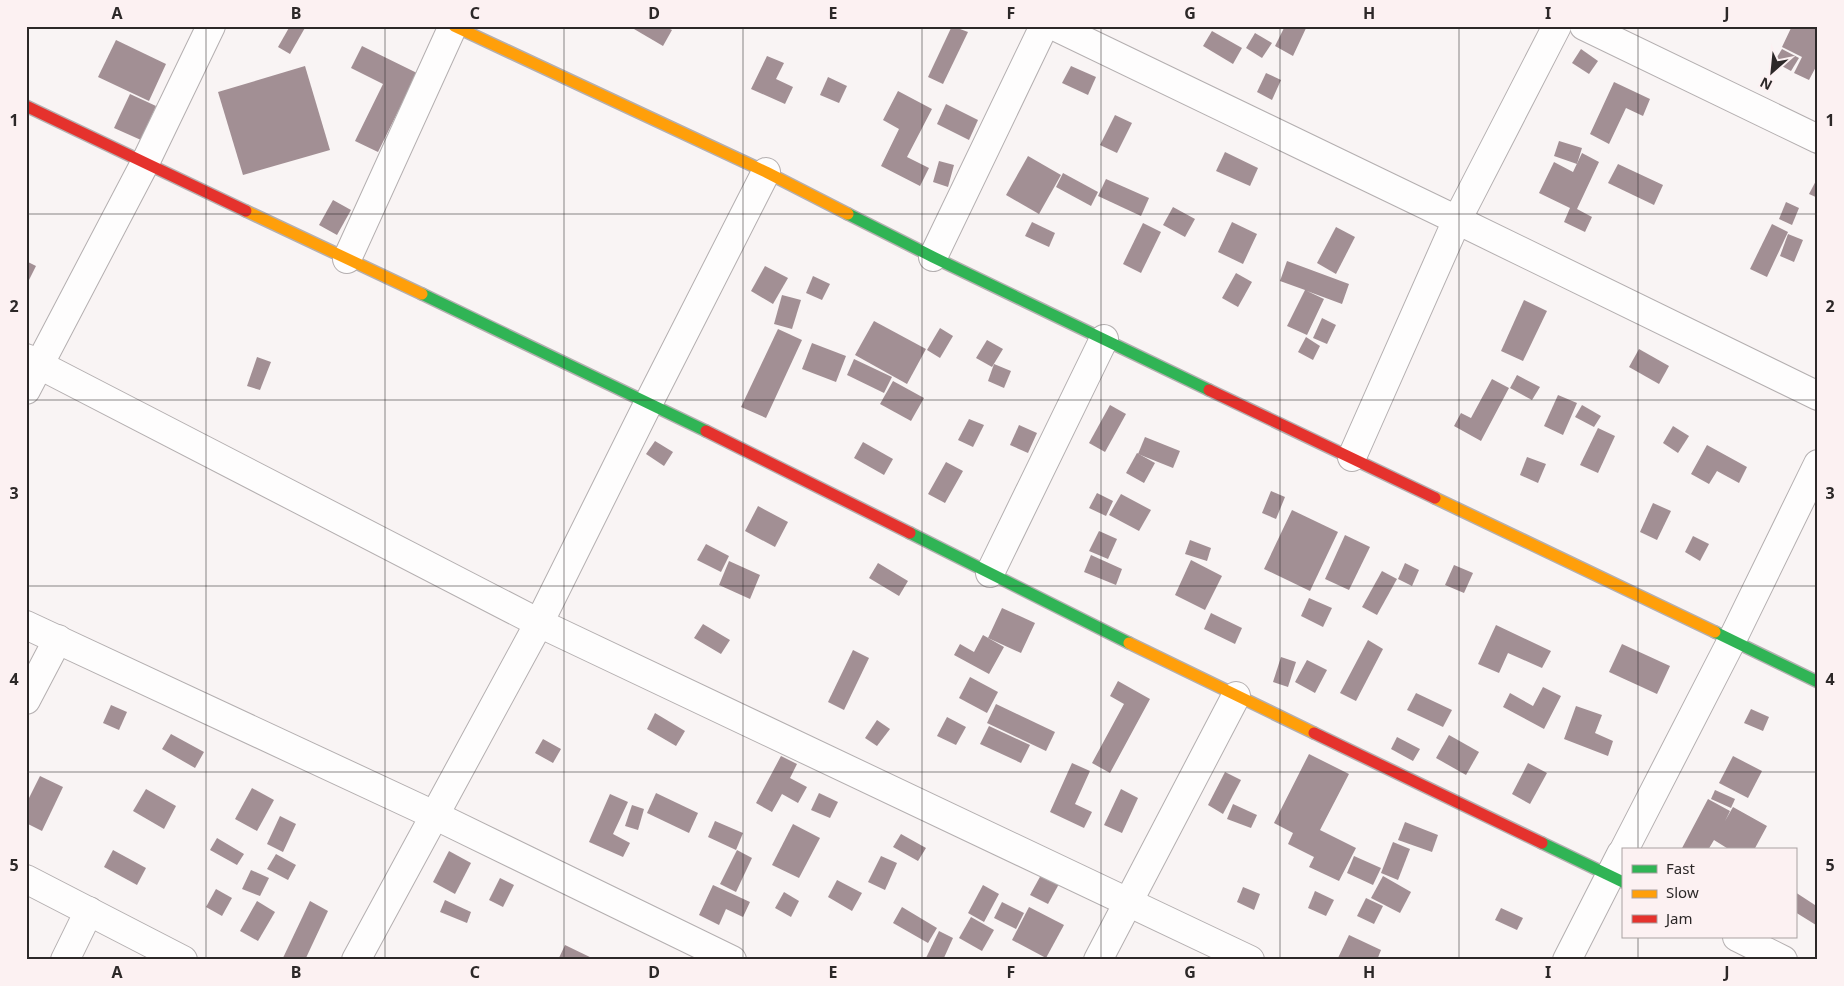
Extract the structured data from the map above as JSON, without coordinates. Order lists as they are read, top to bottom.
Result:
{
  "legend": ["Fast", "Slow", "Jam"],
  "north": "bottom left",
  "grid": {
    "columns": [
      "A",
      "B",
      "C",
      "D",
      "E",
      "F",
      "G",
      "H",
      "I",
      "J"
    ],
    "rows": [
      "1",
      "2",
      "3",
      "4",
      "5"
    ]
  }
}
